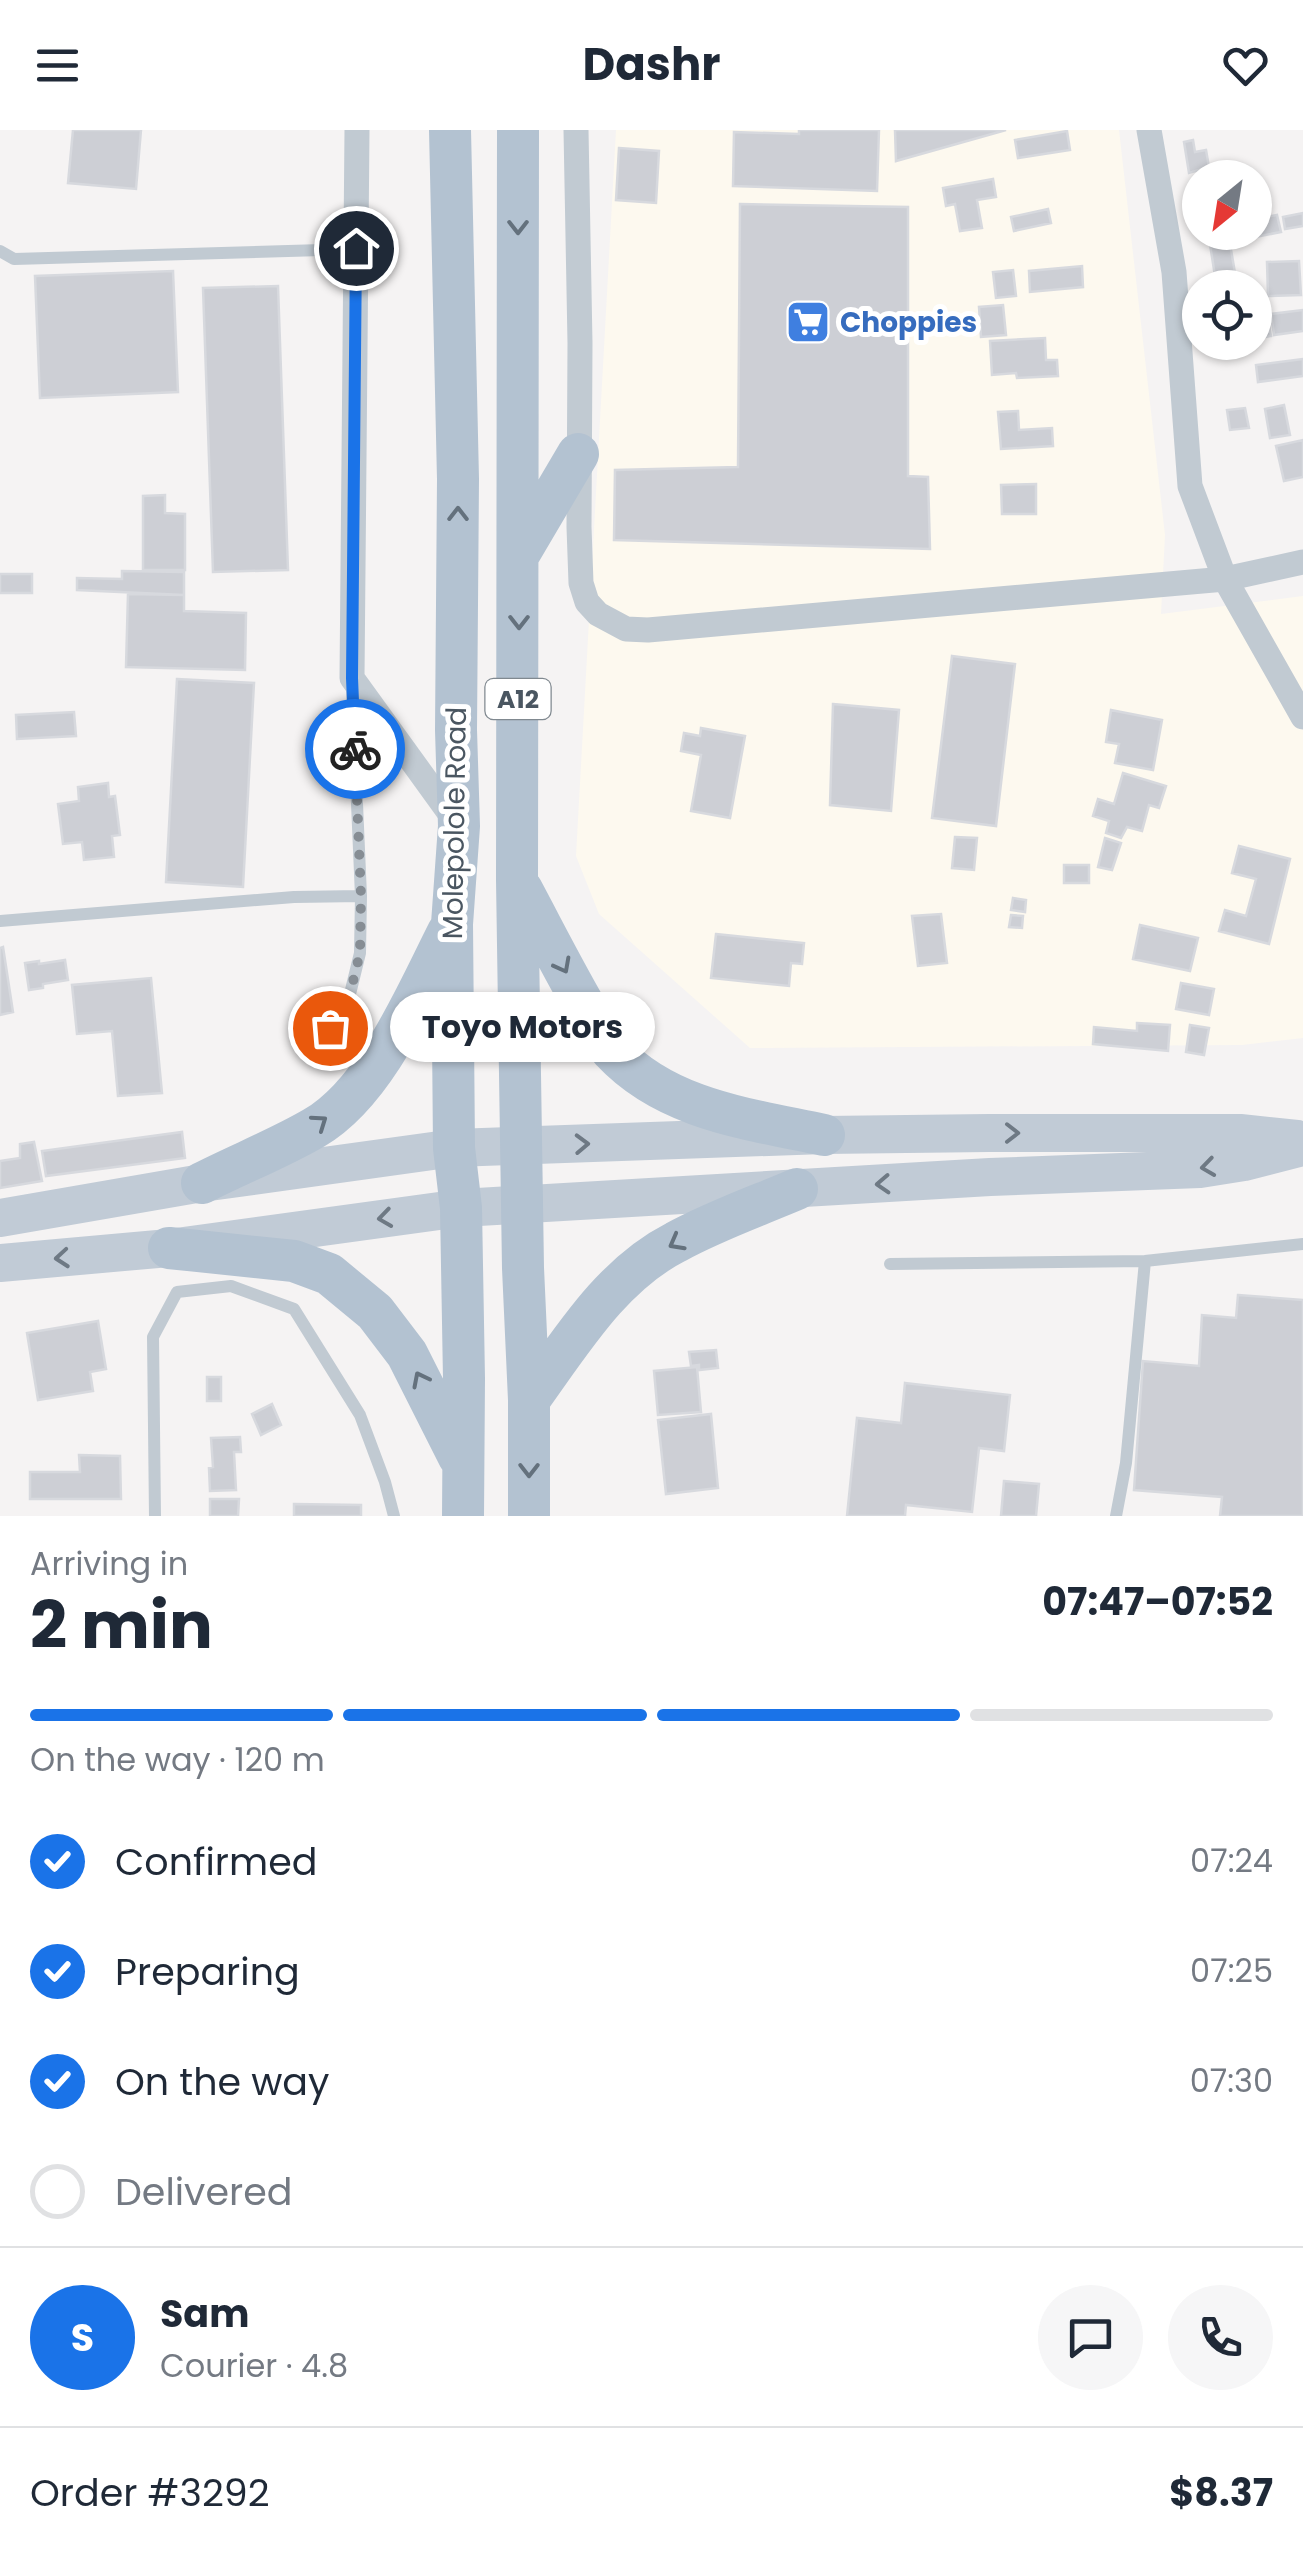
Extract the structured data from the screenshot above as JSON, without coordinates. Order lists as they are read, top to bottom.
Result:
{
  "streets": {
    "main road": ["A12", "Molepolole Road"]
  },
  "places": {
    "supermarket": ["Choppies"],
    "other": ["Toyo Motors"]
  },
  "north": "bottom left",
  "page": {
    "header": "Dashr",
    "bubble": "Toyo Motors",
    "heading": ["2 min", "Arriving in", "07:47–07:52"],
    "panel": [
      "Sam",
      "Courier · 4.8",
      "Order #3292",
      "$8.37"
    ],
    "bar": "On the way · 120 m",
    "list": [
      ["Confirmed", "07:24"],
      ["Preparing", "07:25"],
      ["On the way", "07:30"],
      "Delivered"
    ],
    "round": "S"
  }
}
